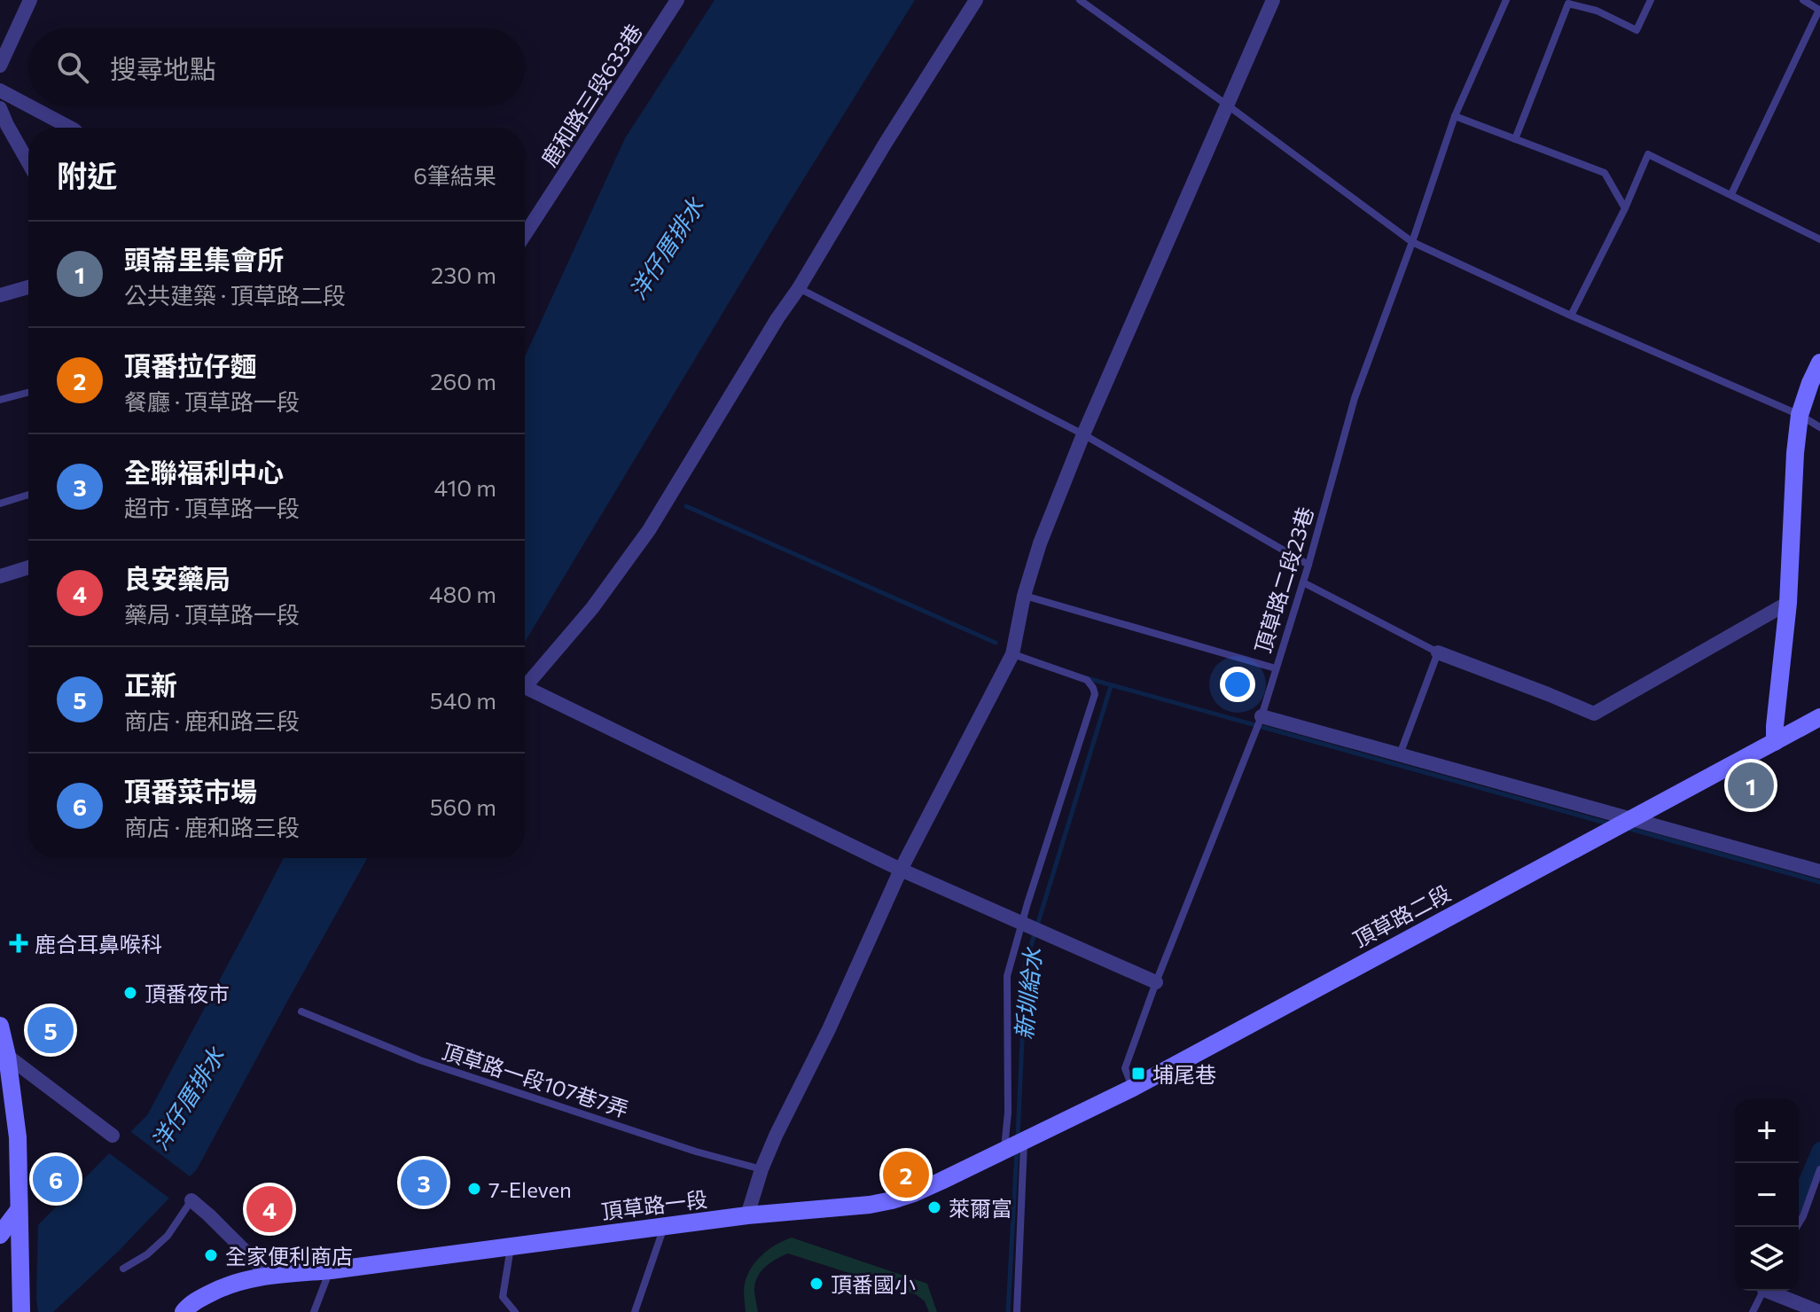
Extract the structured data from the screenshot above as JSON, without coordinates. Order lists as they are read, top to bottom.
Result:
{
  "streets": {
    "street": ["鹿和路三段633巷", "頂草路二段", "頂草路一段"],
    "lane": ["頂草路二段23巷", "頂草路一段107巷7弄"]
  },
  "crossings": [
    ["頂草路二段23巷", "頂草路二段"],
    ["頂草路二段", "頂草路一段"]
  ],
  "water": ["洋仔厝排水", "新圳給水"],
  "places": {
    "health": ["鹿合耳鼻喉科"],
    "other": [
      "頂番夜市",
      "7-Eleven",
      "萊爾富",
      "全家便利商店",
      "頂番國小"
    ],
    "transit": ["埔尾巷"]
  },
  "page": {
    "search": "搜尋地點",
    "heading": ["附近", "6筆結果"],
    "list": [
      {
        "mark": "1",
        "name": "頭崙里集會所",
        "note": "公共建築 · 頂草路二段",
        "value": "230 m"
      },
      {
        "mark": "2",
        "name": "頂番拉仔麵",
        "note": "餐廳 · 頂草路一段",
        "value": "260 m"
      },
      {
        "mark": "3",
        "name": "全聯福利中心",
        "note": "超市 · 頂草路一段",
        "value": "410 m"
      },
      {
        "mark": "4",
        "name": "良安藥局",
        "note": "藥局 · 頂草路一段",
        "value": "480 m"
      },
      {
        "mark": "5",
        "name": "正新",
        "note": "商店 · 鹿和路三段",
        "value": "540 m"
      },
      {
        "mark": "6",
        "name": "頂番菜市場",
        "note": "商店 · 鹿和路三段",
        "value": "560 m"
      }
    ],
    "pins": [
      "1",
      "5",
      "2",
      "6",
      "3",
      "4"
    ],
    "map_buttons": ["+", "−"]
  }
}
